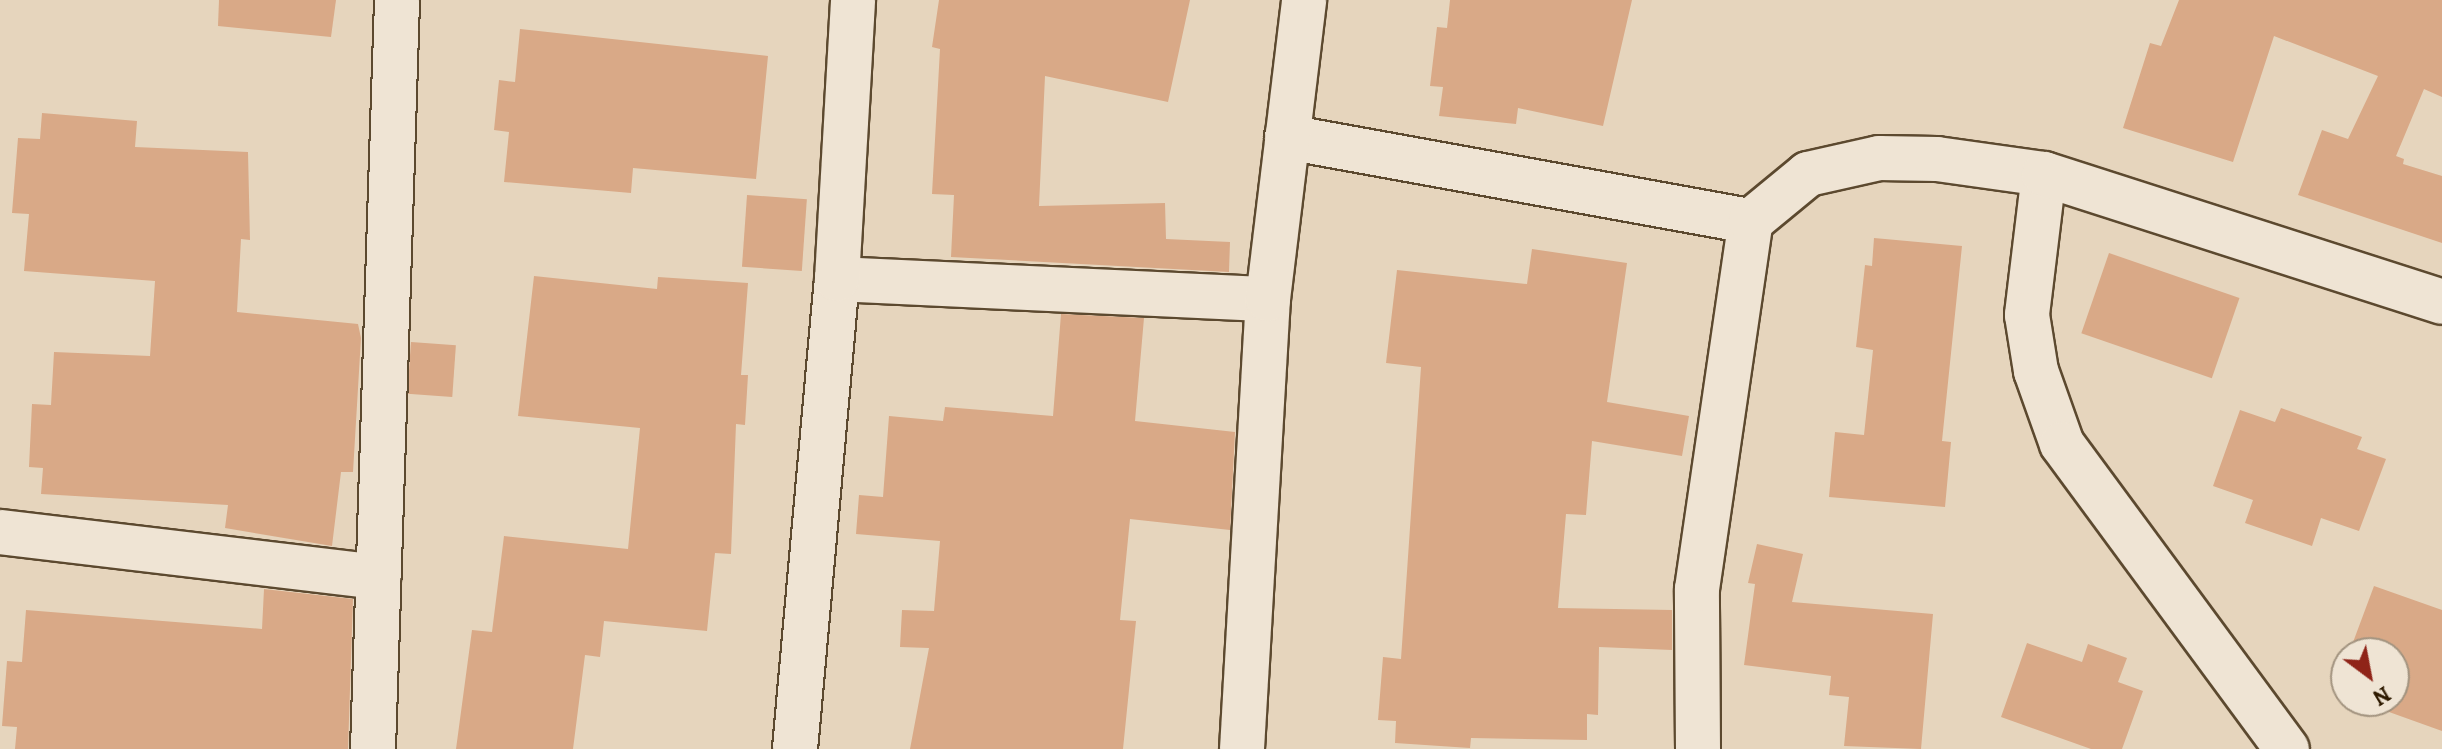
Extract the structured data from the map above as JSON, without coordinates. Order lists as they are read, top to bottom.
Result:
{
  "north": "bottom right"
}
